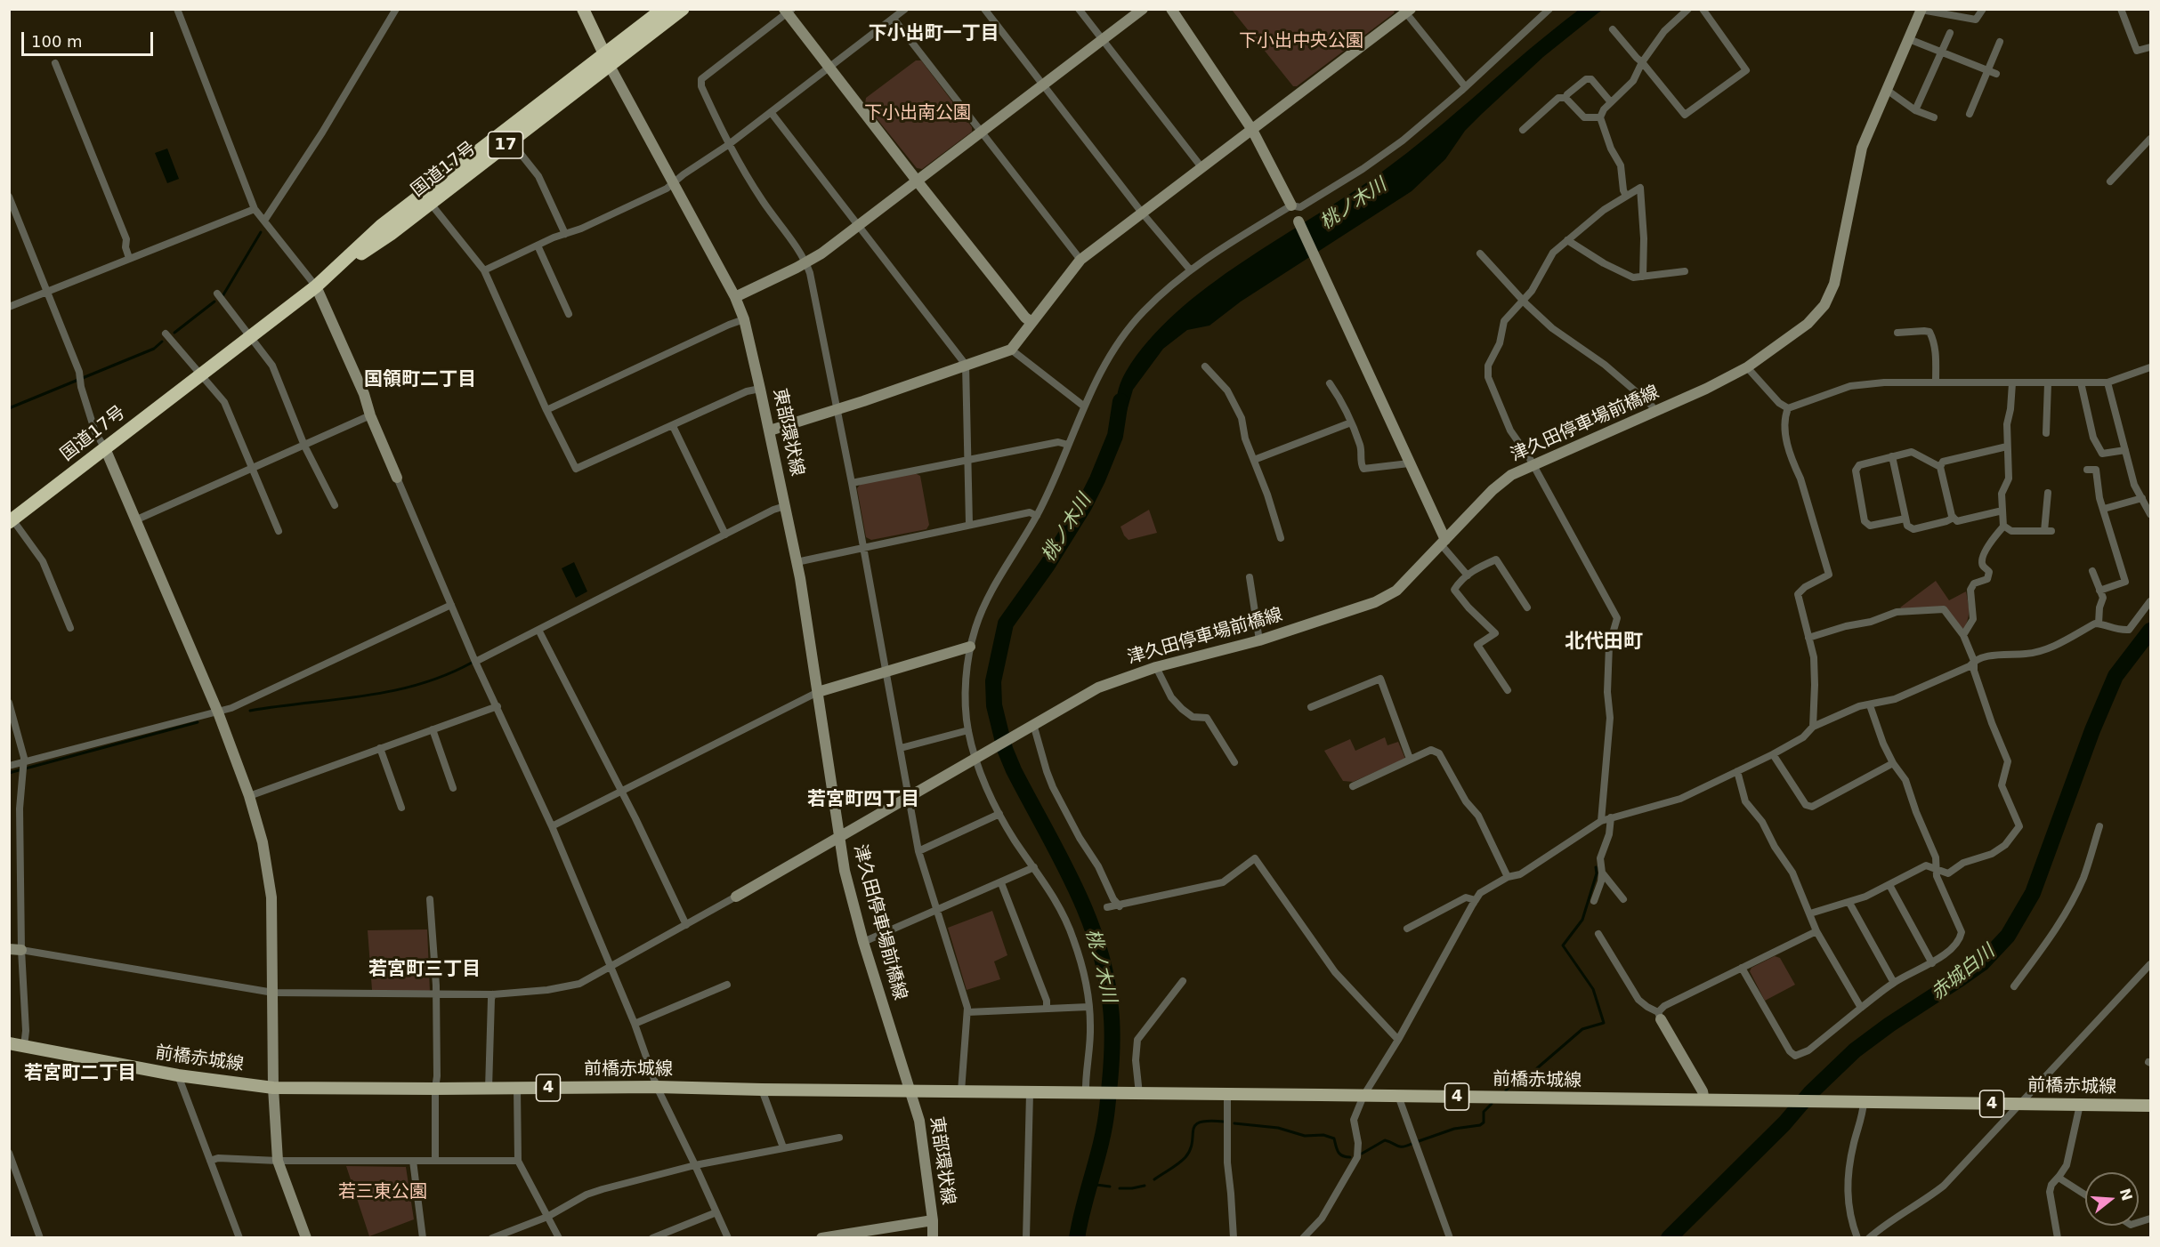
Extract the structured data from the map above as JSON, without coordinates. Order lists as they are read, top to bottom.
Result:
{
  "streets": {
    "highway": ["17", "国道17号"],
    "main road": ["前橋赤城線", "4"],
    "street": ["津久田停車場前橋線", "東部環状線"]
  },
  "crossings": [
    ["国道17号", "東部環状線"],
    ["津久田停車場前橋線", "東部環状線"],
    ["津久田停車場前橋線", "前橋赤城線"],
    ["東部環状線", "前橋赤城線"],
    ["前橋赤城線", "4"]
  ],
  "districts": [
    "下小出町一丁目",
    "国領町二丁目",
    "北代田町",
    "若宮町四丁目",
    "若宮町三丁目",
    "若宮町二丁目"
  ],
  "water": ["桃ノ木川", "赤城白川"],
  "parks": ["下小出中央公園", "下小出南公園", "若三東公園"],
  "scale_bar": "100 m",
  "north": "right"
}
